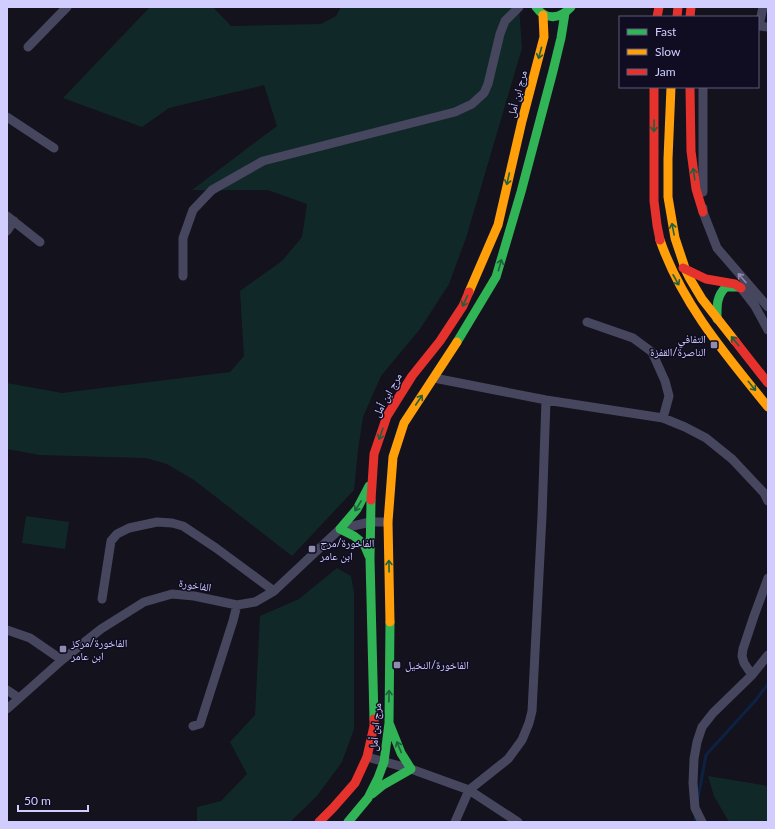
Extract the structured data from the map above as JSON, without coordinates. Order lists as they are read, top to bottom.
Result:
{
  "streets": {
    "main road": ["مرج ابن أمل"],
    "street": ["الفاخورة"]
  },
  "places": {
    "transit": [
      "التفافي الناصرة/القفزة",
      "الفاخورة/مرج ابن عامر",
      "الفاخورة/مركز ابن عامر",
      "الفاخورة/النخيل"
    ]
  },
  "legend": ["Fast", "Slow", "Jam"],
  "scale_bar": "50 m"
}
